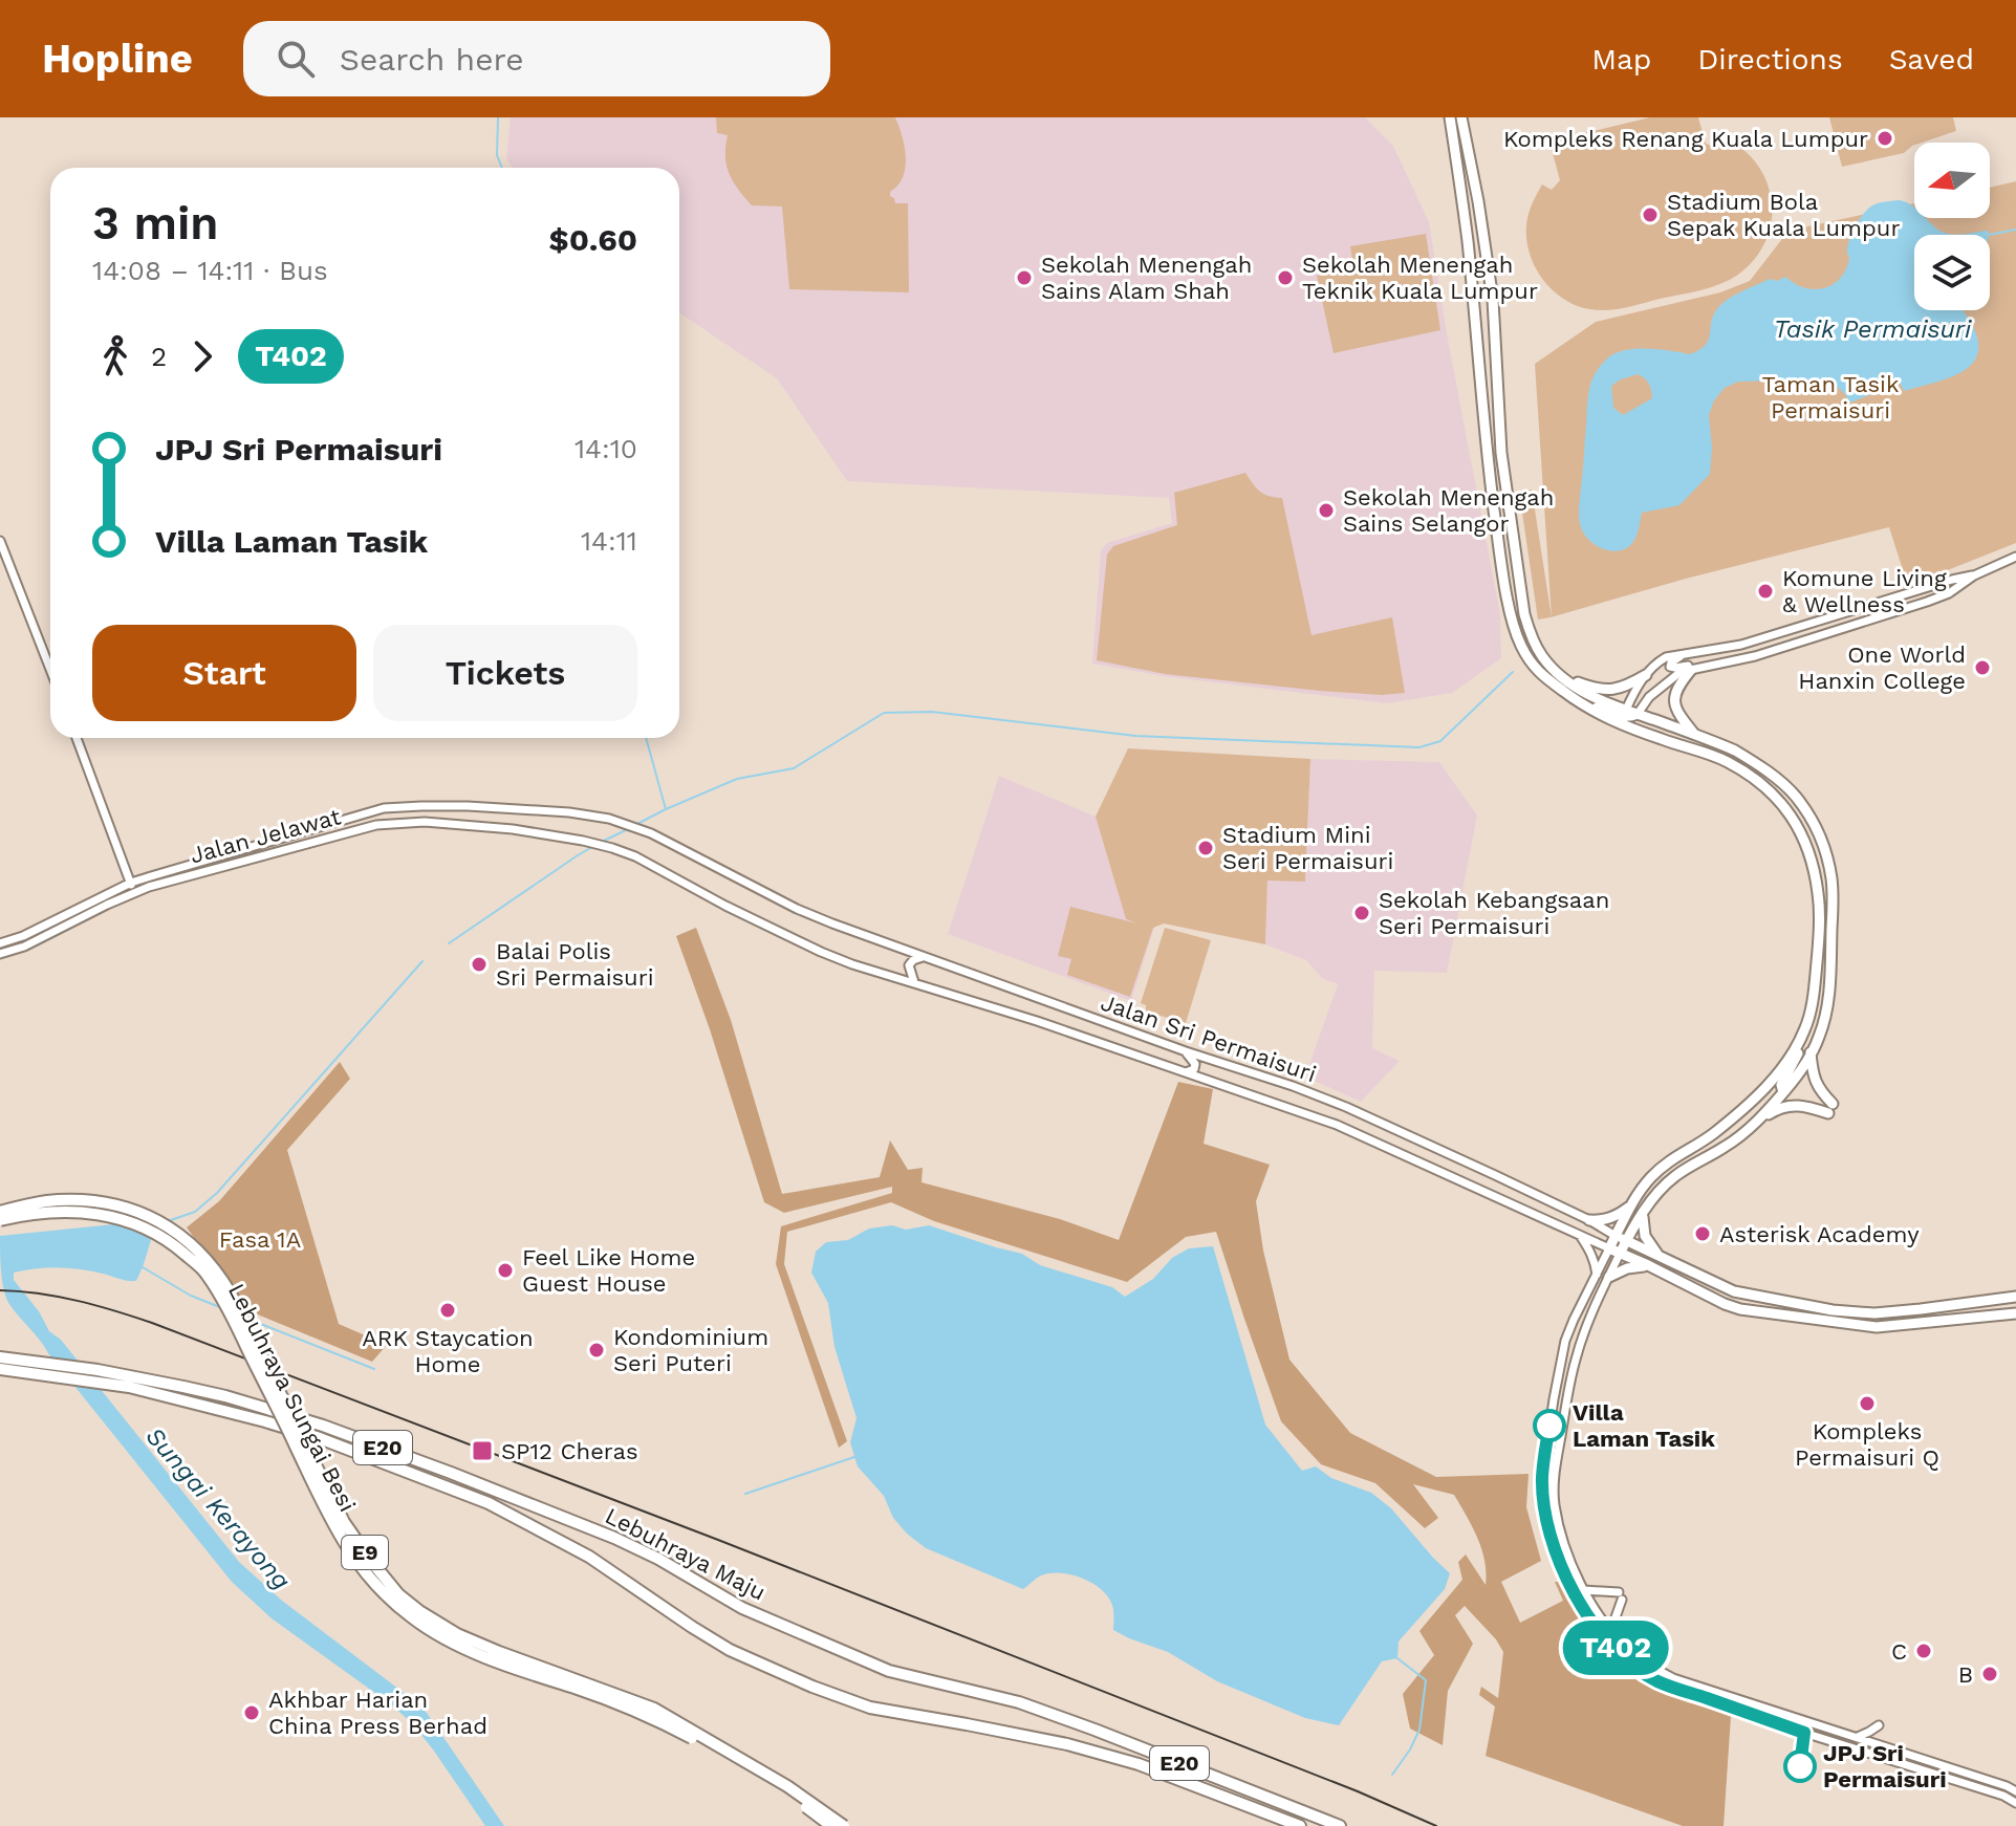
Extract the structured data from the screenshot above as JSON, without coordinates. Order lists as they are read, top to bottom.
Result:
{
  "streets": {
    "highway": [
      "Lebuhraya Sungai Besi",
      "E20",
      "E9",
      "Lebuhraya Maju"
    ],
    "main road": ["Jalan Sri Permaisuri"],
    "street": ["Jalan Jelawat"]
  },
  "crossings": [
    ["Jalan Jelawat", "Jalan Sri Permaisuri"]
  ],
  "water": ["Tasik Permaisuri", "Sungai Kerayong"],
  "parks": ["Taman Tasik Permaisuri", "Fasa 1A"],
  "places": {
    "other": [
      "Kompleks Renang Kuala Lumpur",
      "Stadium Bola Sepak Kuala Lumpur",
      "Sekolah Menengah Sains Alam Shah",
      "Sekolah Menengah Teknik Kuala Lumpur",
      "Sekolah Menengah Sains Selangor",
      "Komune Living & Wellness",
      "One World Hanxin College",
      "Stadium Mini Seri Permaisuri",
      "Sekolah Kebangsaan Seri Permaisuri",
      "Balai Polis Sri Permaisuri",
      "Asterisk Academy",
      "Feel Like Home Guest House",
      "ARK Staycation Home",
      "Kondominium Seri Puteri",
      "Kompleks Permaisuri Q",
      "Villa Laman Tasik",
      "C",
      "B",
      "Akhbar Harian China Press Berhad",
      "JPJ Sri Permaisuri"
    ],
    "transit": ["SP12 Cheras"]
  },
  "lines": ["bus line T402"],
  "north": "left",
  "page": {
    "header": "Hopline",
    "search": "Search here",
    "nav": ["Map", "Directions", "Saved"],
    "on_map": "T402",
    "heading": ["3 min", "14:08 – 14:11 · Bus", "$0.60"],
    "legs": ["2", "T402"],
    "list": [
      {
        "name": "JPJ Sri Permaisuri",
        "value": "14:10"
      },
      {
        "name": "Villa Laman Tasik",
        "value": "14:11"
      }
    ],
    "buttons": ["Start", "Tickets"]
  }
}
